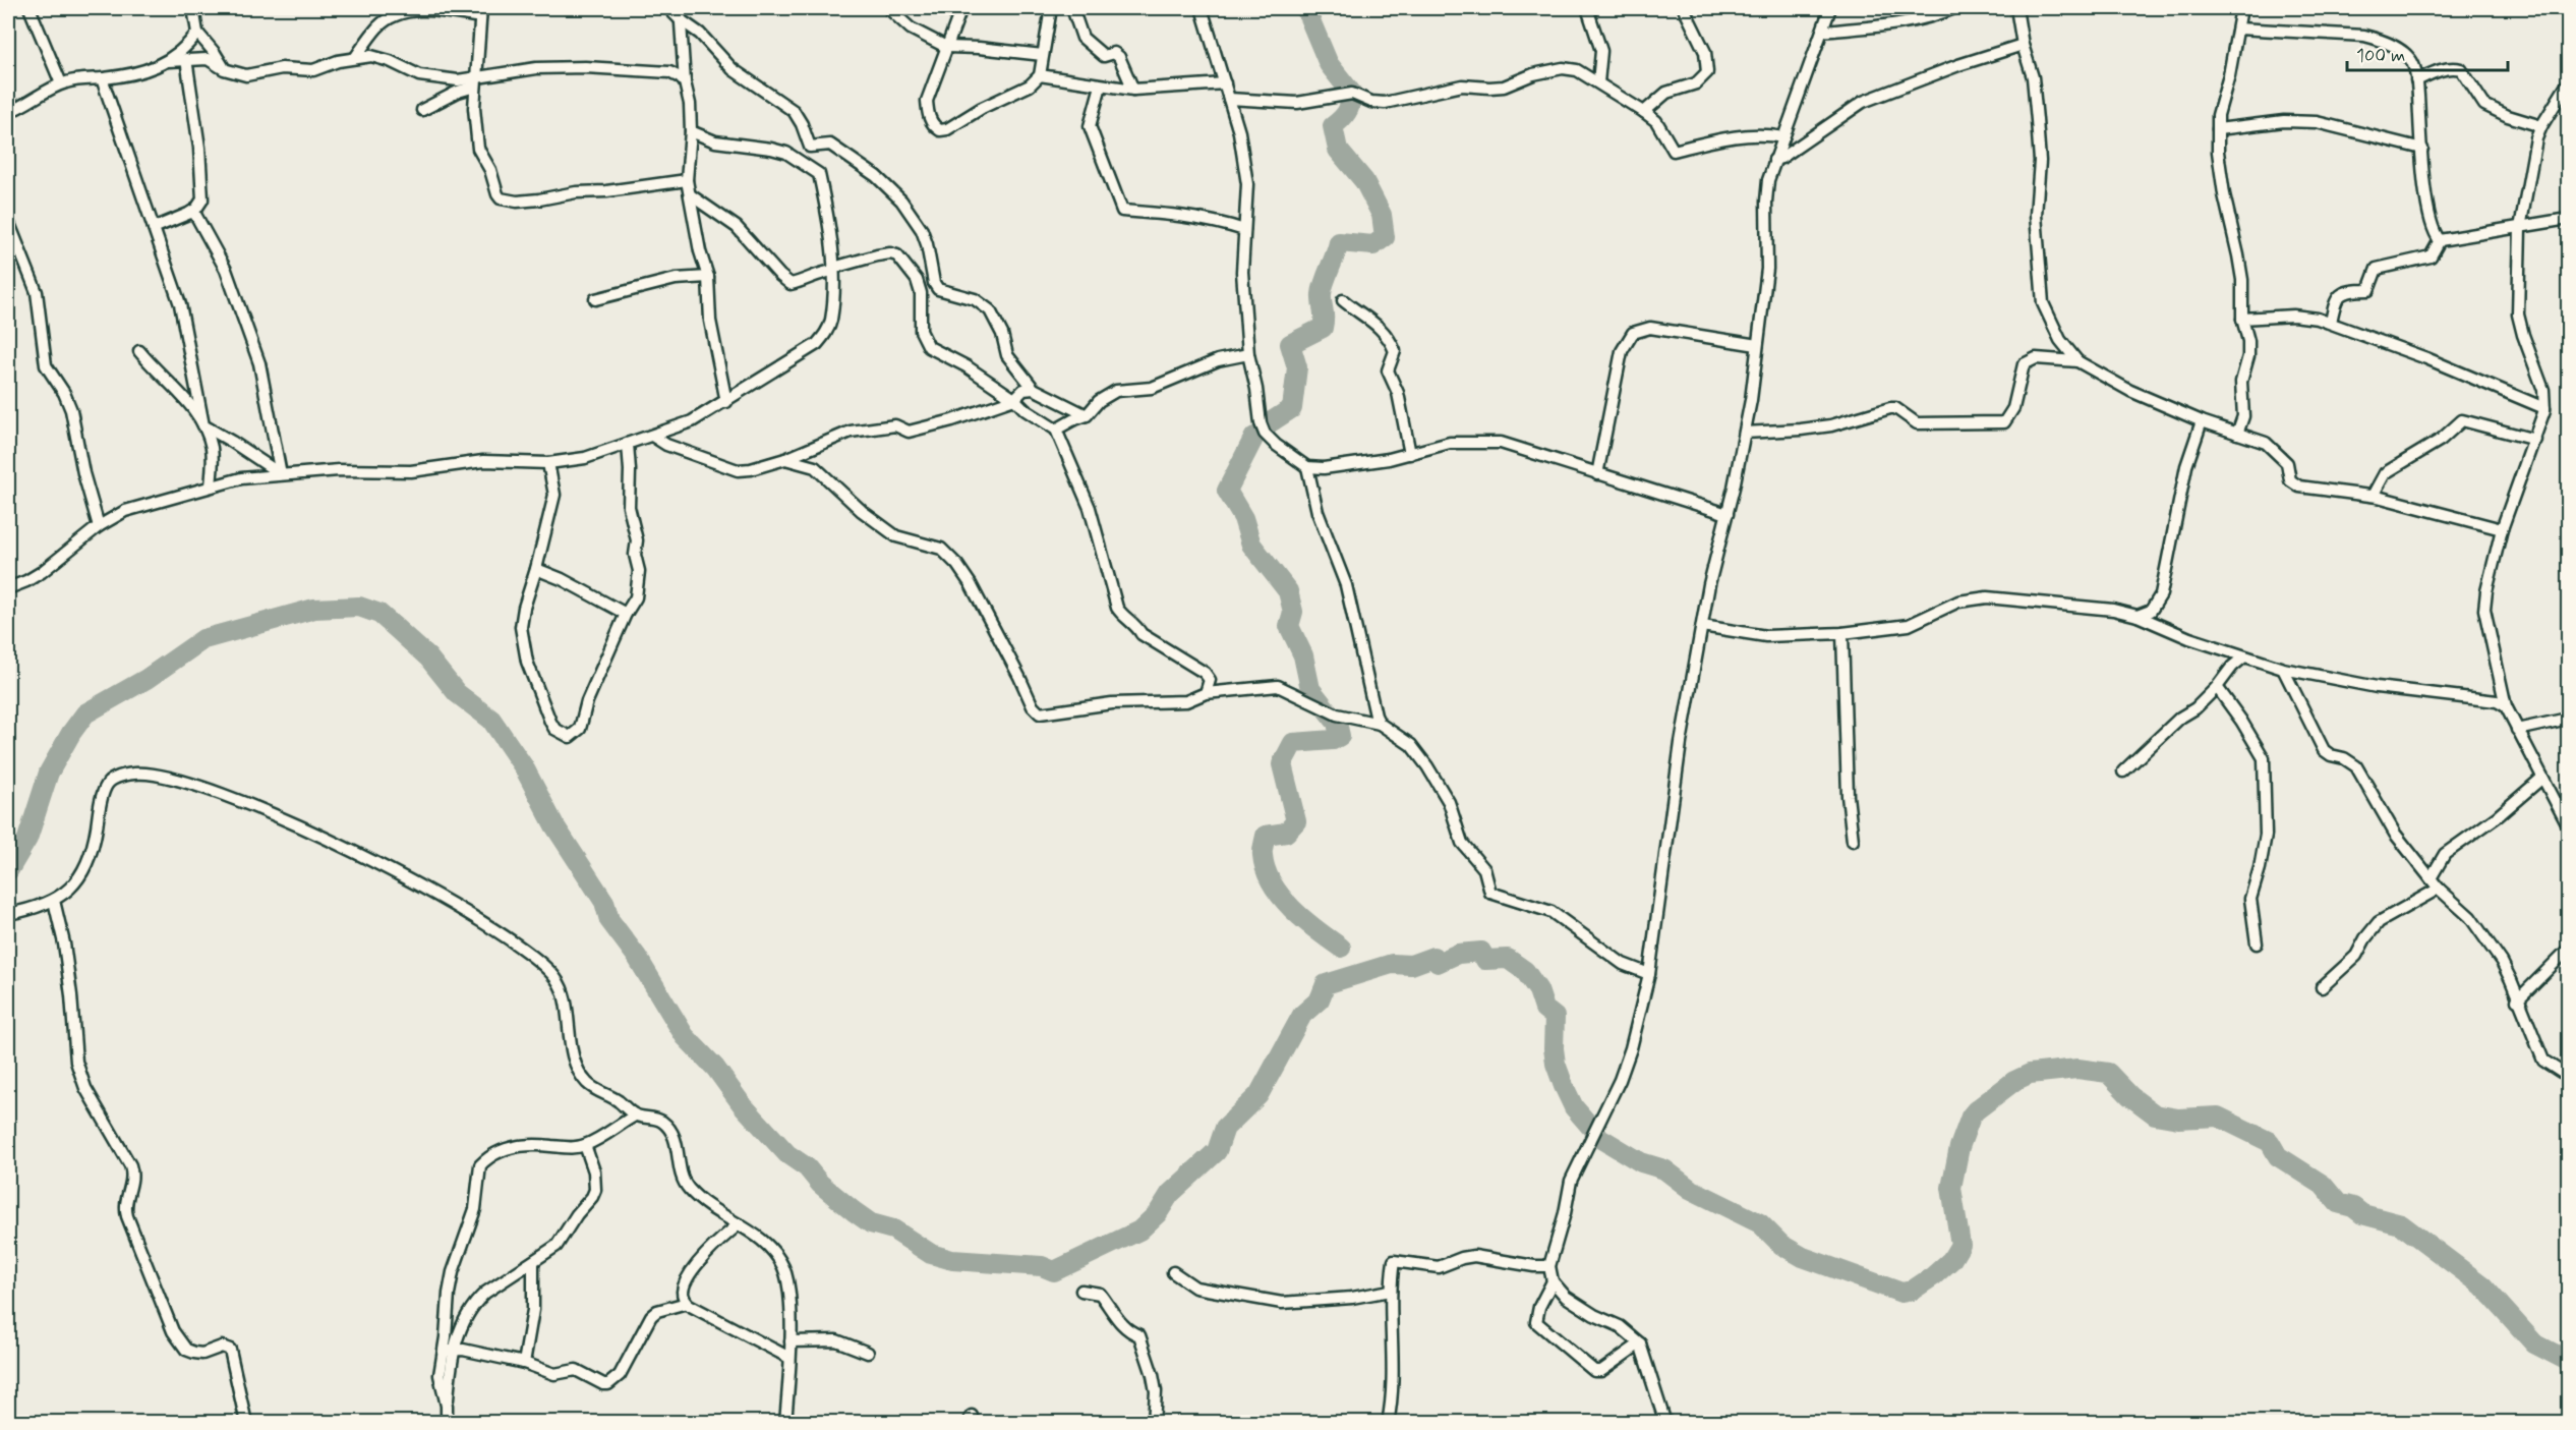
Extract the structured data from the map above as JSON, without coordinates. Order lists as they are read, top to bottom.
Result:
{
  "scale_bar": "100 m"
}
